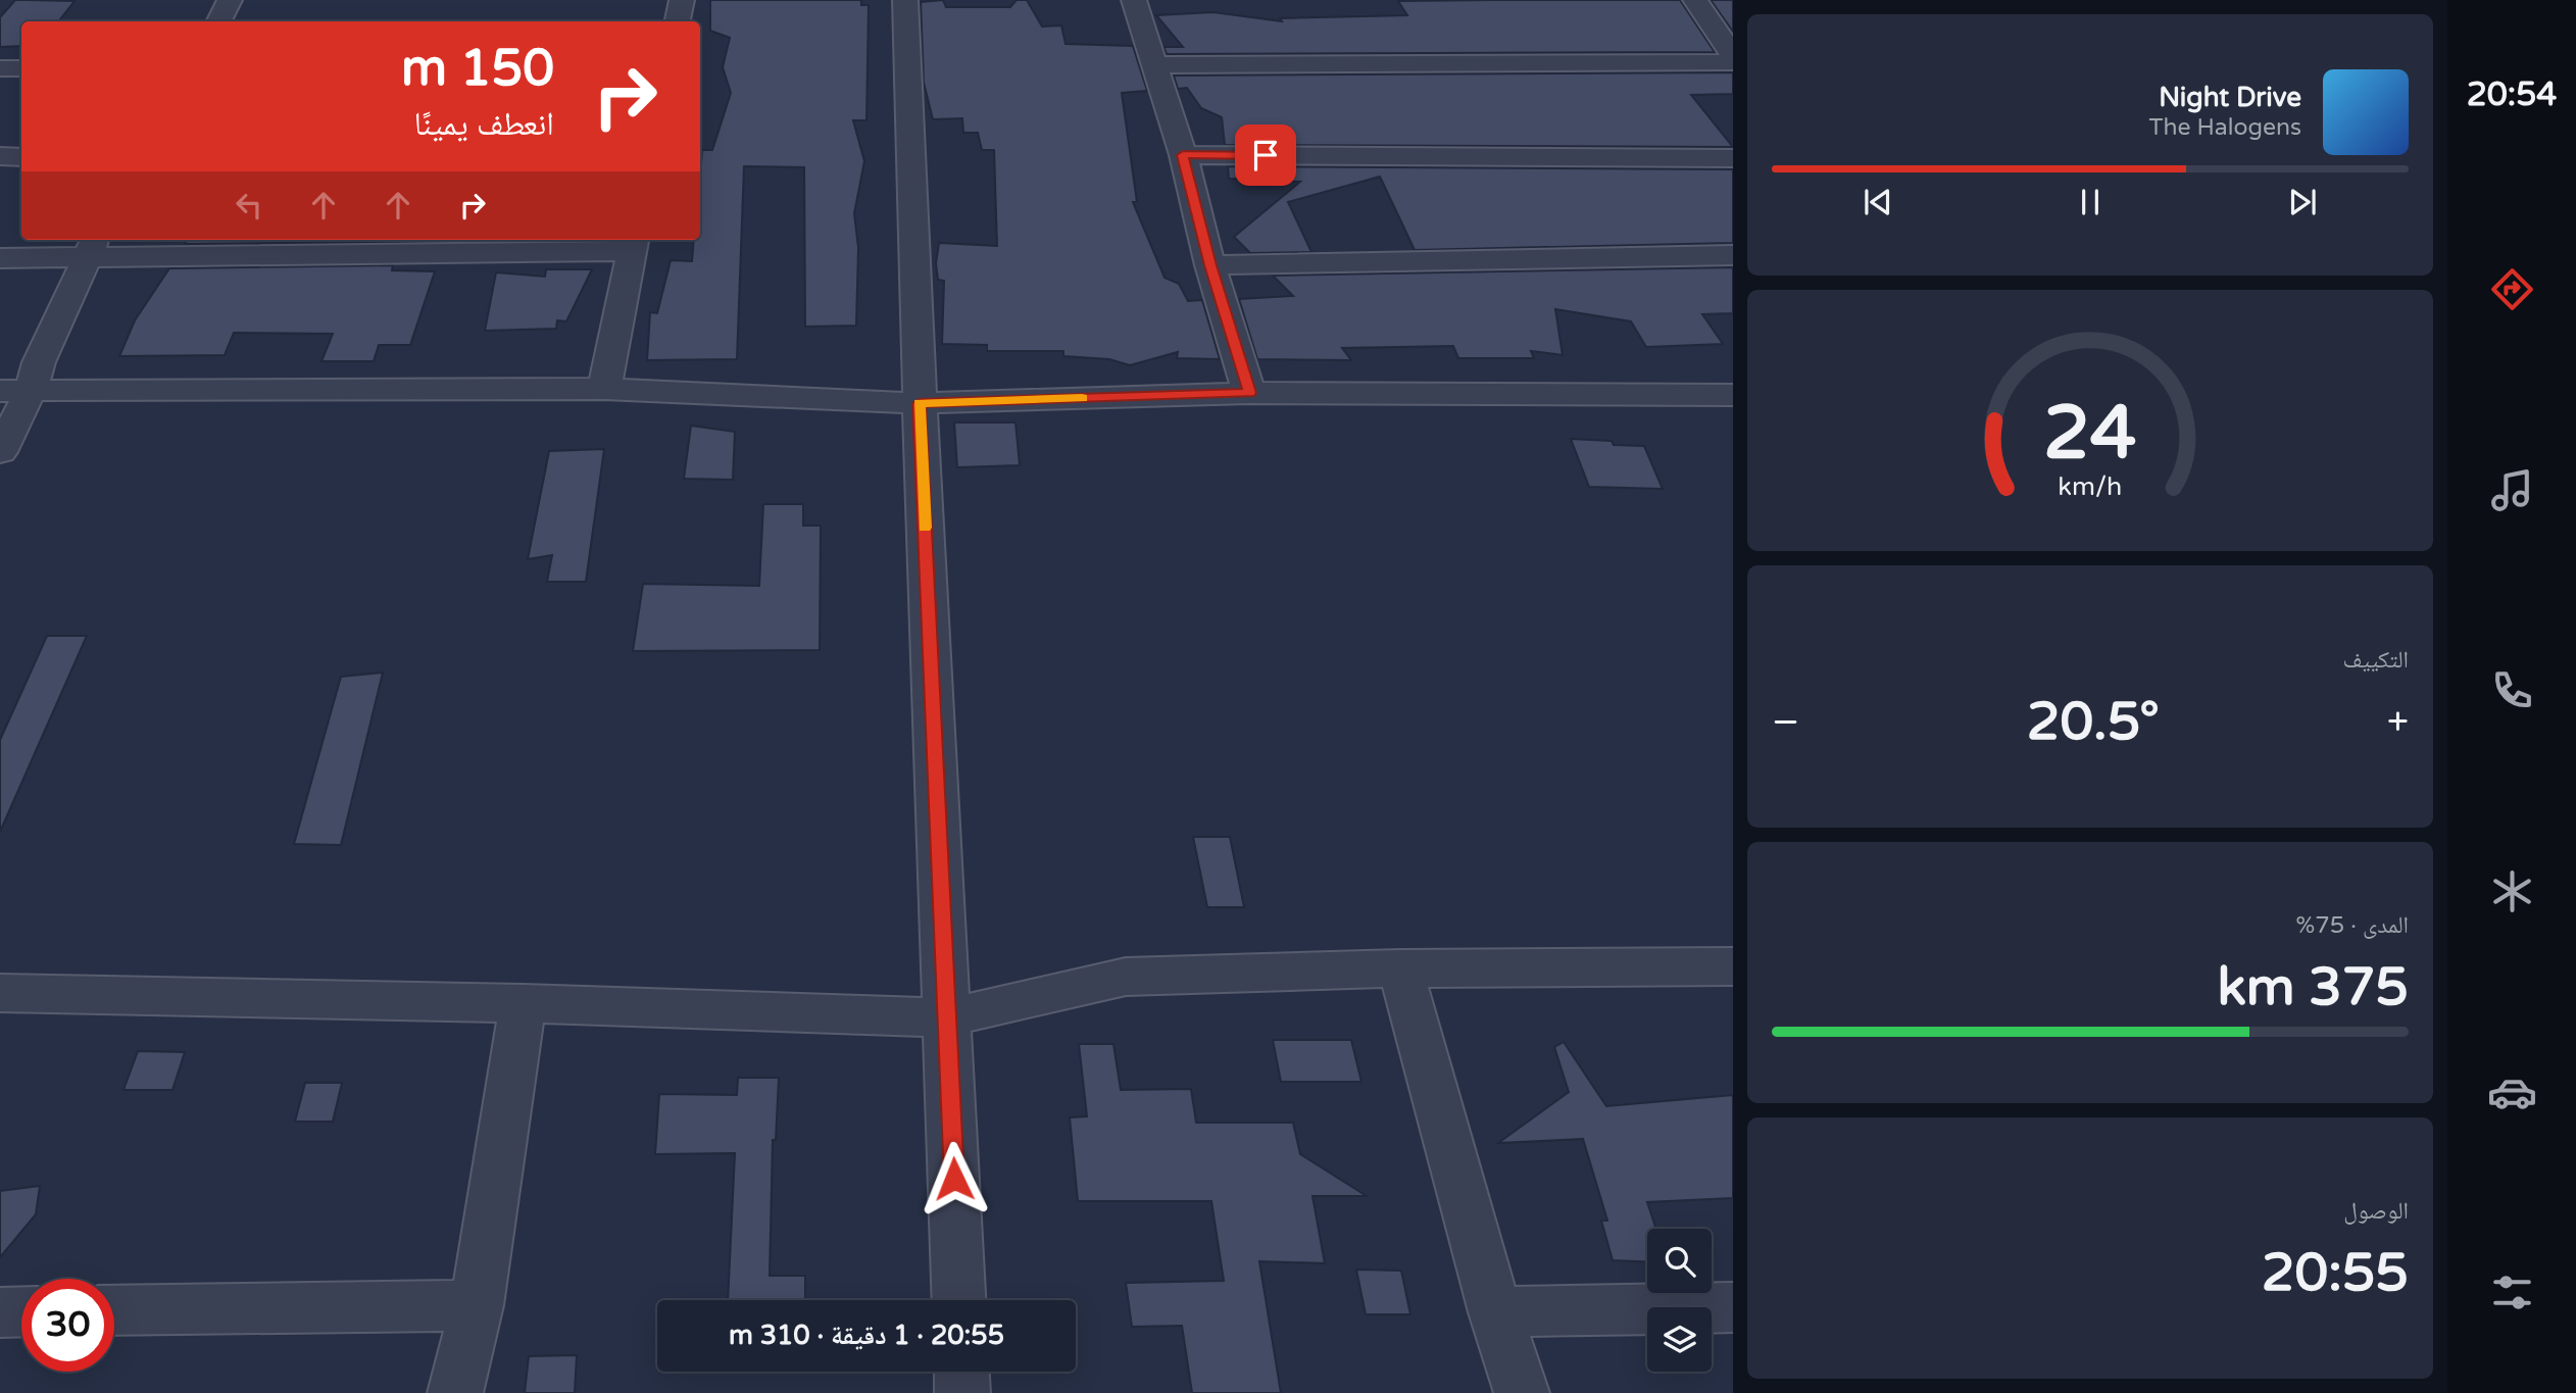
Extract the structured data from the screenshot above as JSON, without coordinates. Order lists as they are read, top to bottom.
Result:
{
  "page": {
    "tabs": "20:54",
    "turn": ["150 m", "انعطف يمينًا"],
    "song": ["Night Drive", "The Halogens"],
    "tile": [
      "التكييف",
      ["المدى · 75%", "375 km"],
      ["الوصول", "20:55"]
    ],
    "heat": ["−", "20.5°", "+"],
    "limit": "30",
    "trip": "20:55 · 1 دقيقة · 310 m",
    "gauge": ["24", "km/h"]
  }
}
